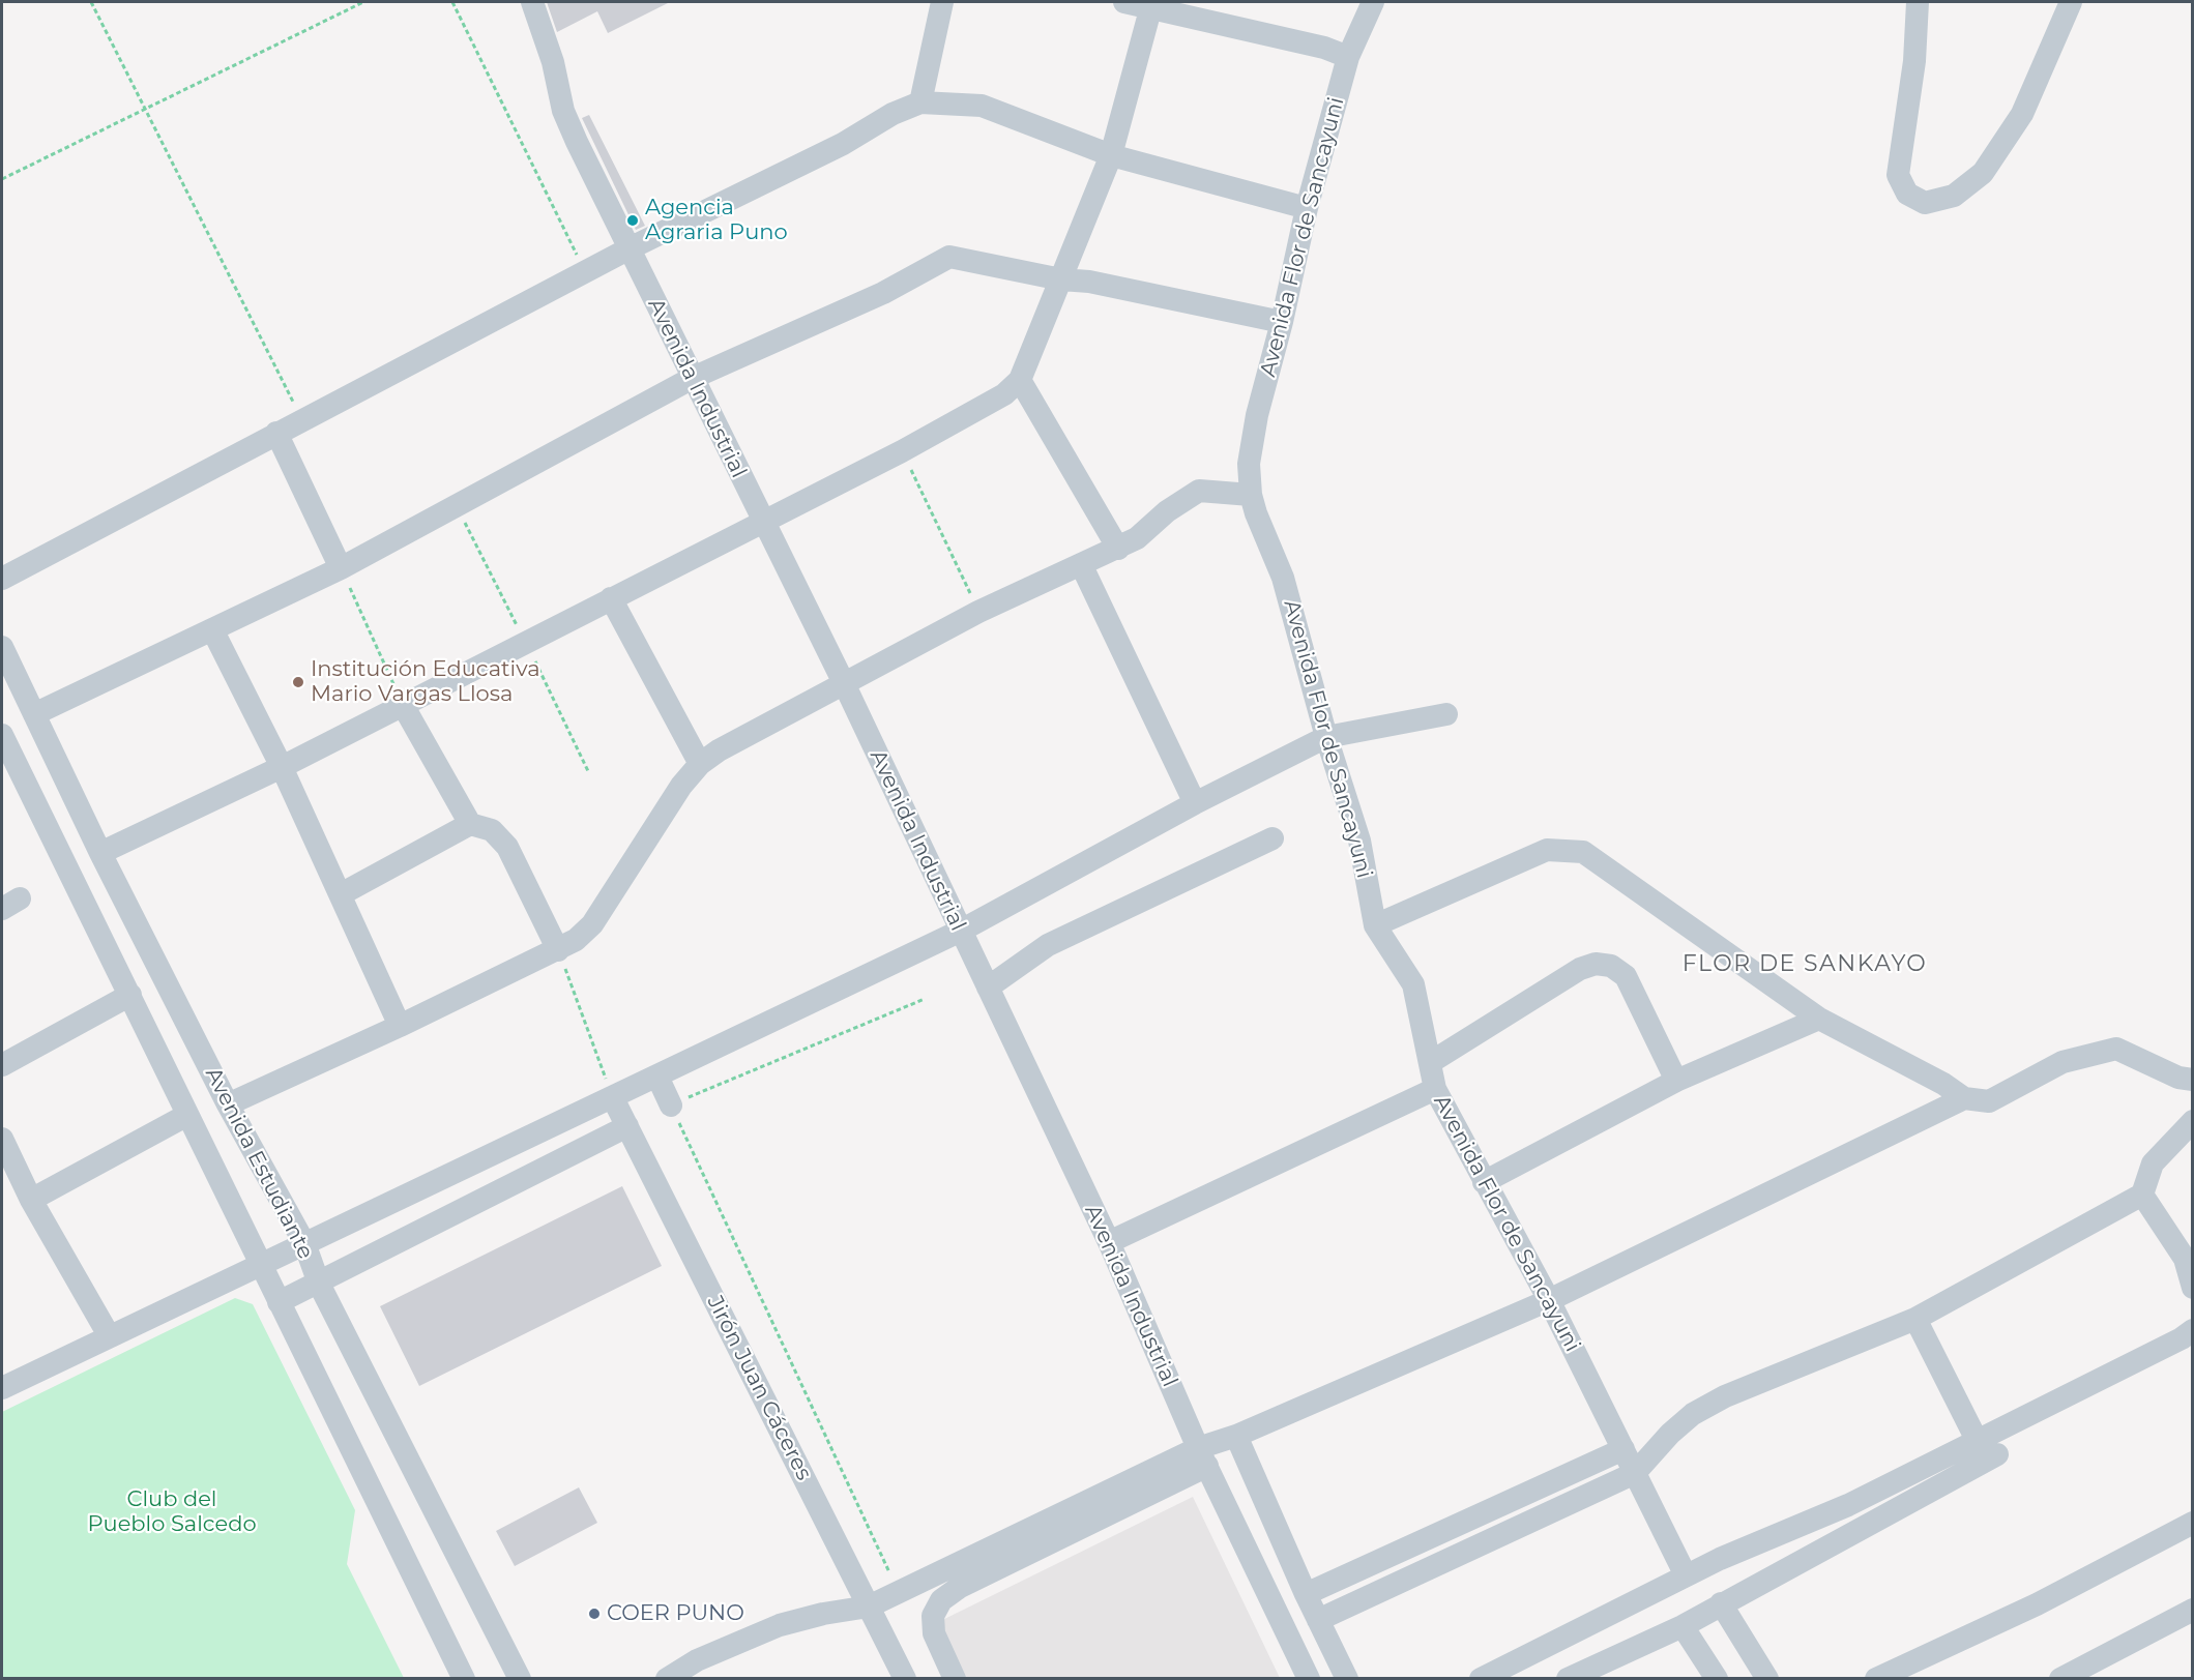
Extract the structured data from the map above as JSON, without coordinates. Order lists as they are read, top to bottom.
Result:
{
  "streets": {
    "street": [
      "Avenida Flor de Sancayuni",
      "Avenida Industrial",
      "Avenida Estudiante",
      "Jirón Juan Cáceres"
    ]
  },
  "districts": ["FLOR DE SANKAYO"],
  "parks": ["Club del Pueblo Salcedo"],
  "places": ["Agencia Agraria Puno", "Institución Educativa Mario Vargas Llosa", "COER PUNO"]
}
